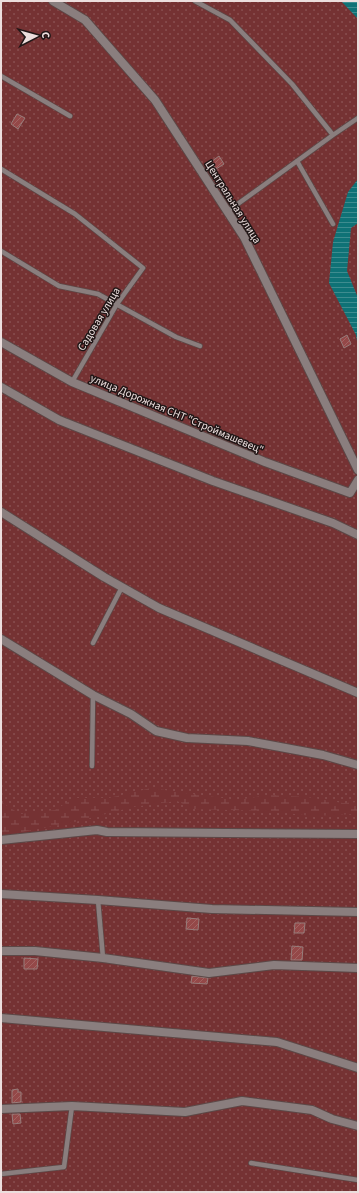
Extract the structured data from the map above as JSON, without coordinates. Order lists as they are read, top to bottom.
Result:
{
  "streets": {
    "street": ["Центральная улица", "улица Дорожная СНТ \"Строймашевец\""],
    "lane": ["Садовая улица"]
  },
  "crossings": [
    ["Садовая улица", "улица Дорожная СНТ \"Строймашевец\""]
  ],
  "north": "right"
}
